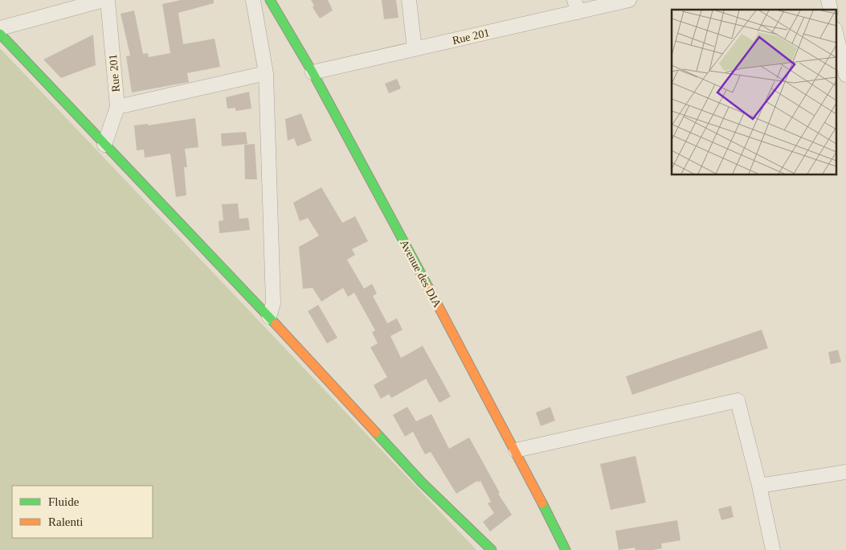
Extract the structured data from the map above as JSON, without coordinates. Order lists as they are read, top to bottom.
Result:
{
  "streets": {
    "street": ["Rue 201", "Avenue des DIA"]
  },
  "crossings": [
    ["Rue 201", "Avenue des DIA"]
  ],
  "legend": ["Fluide", "Ralenti"]
}
